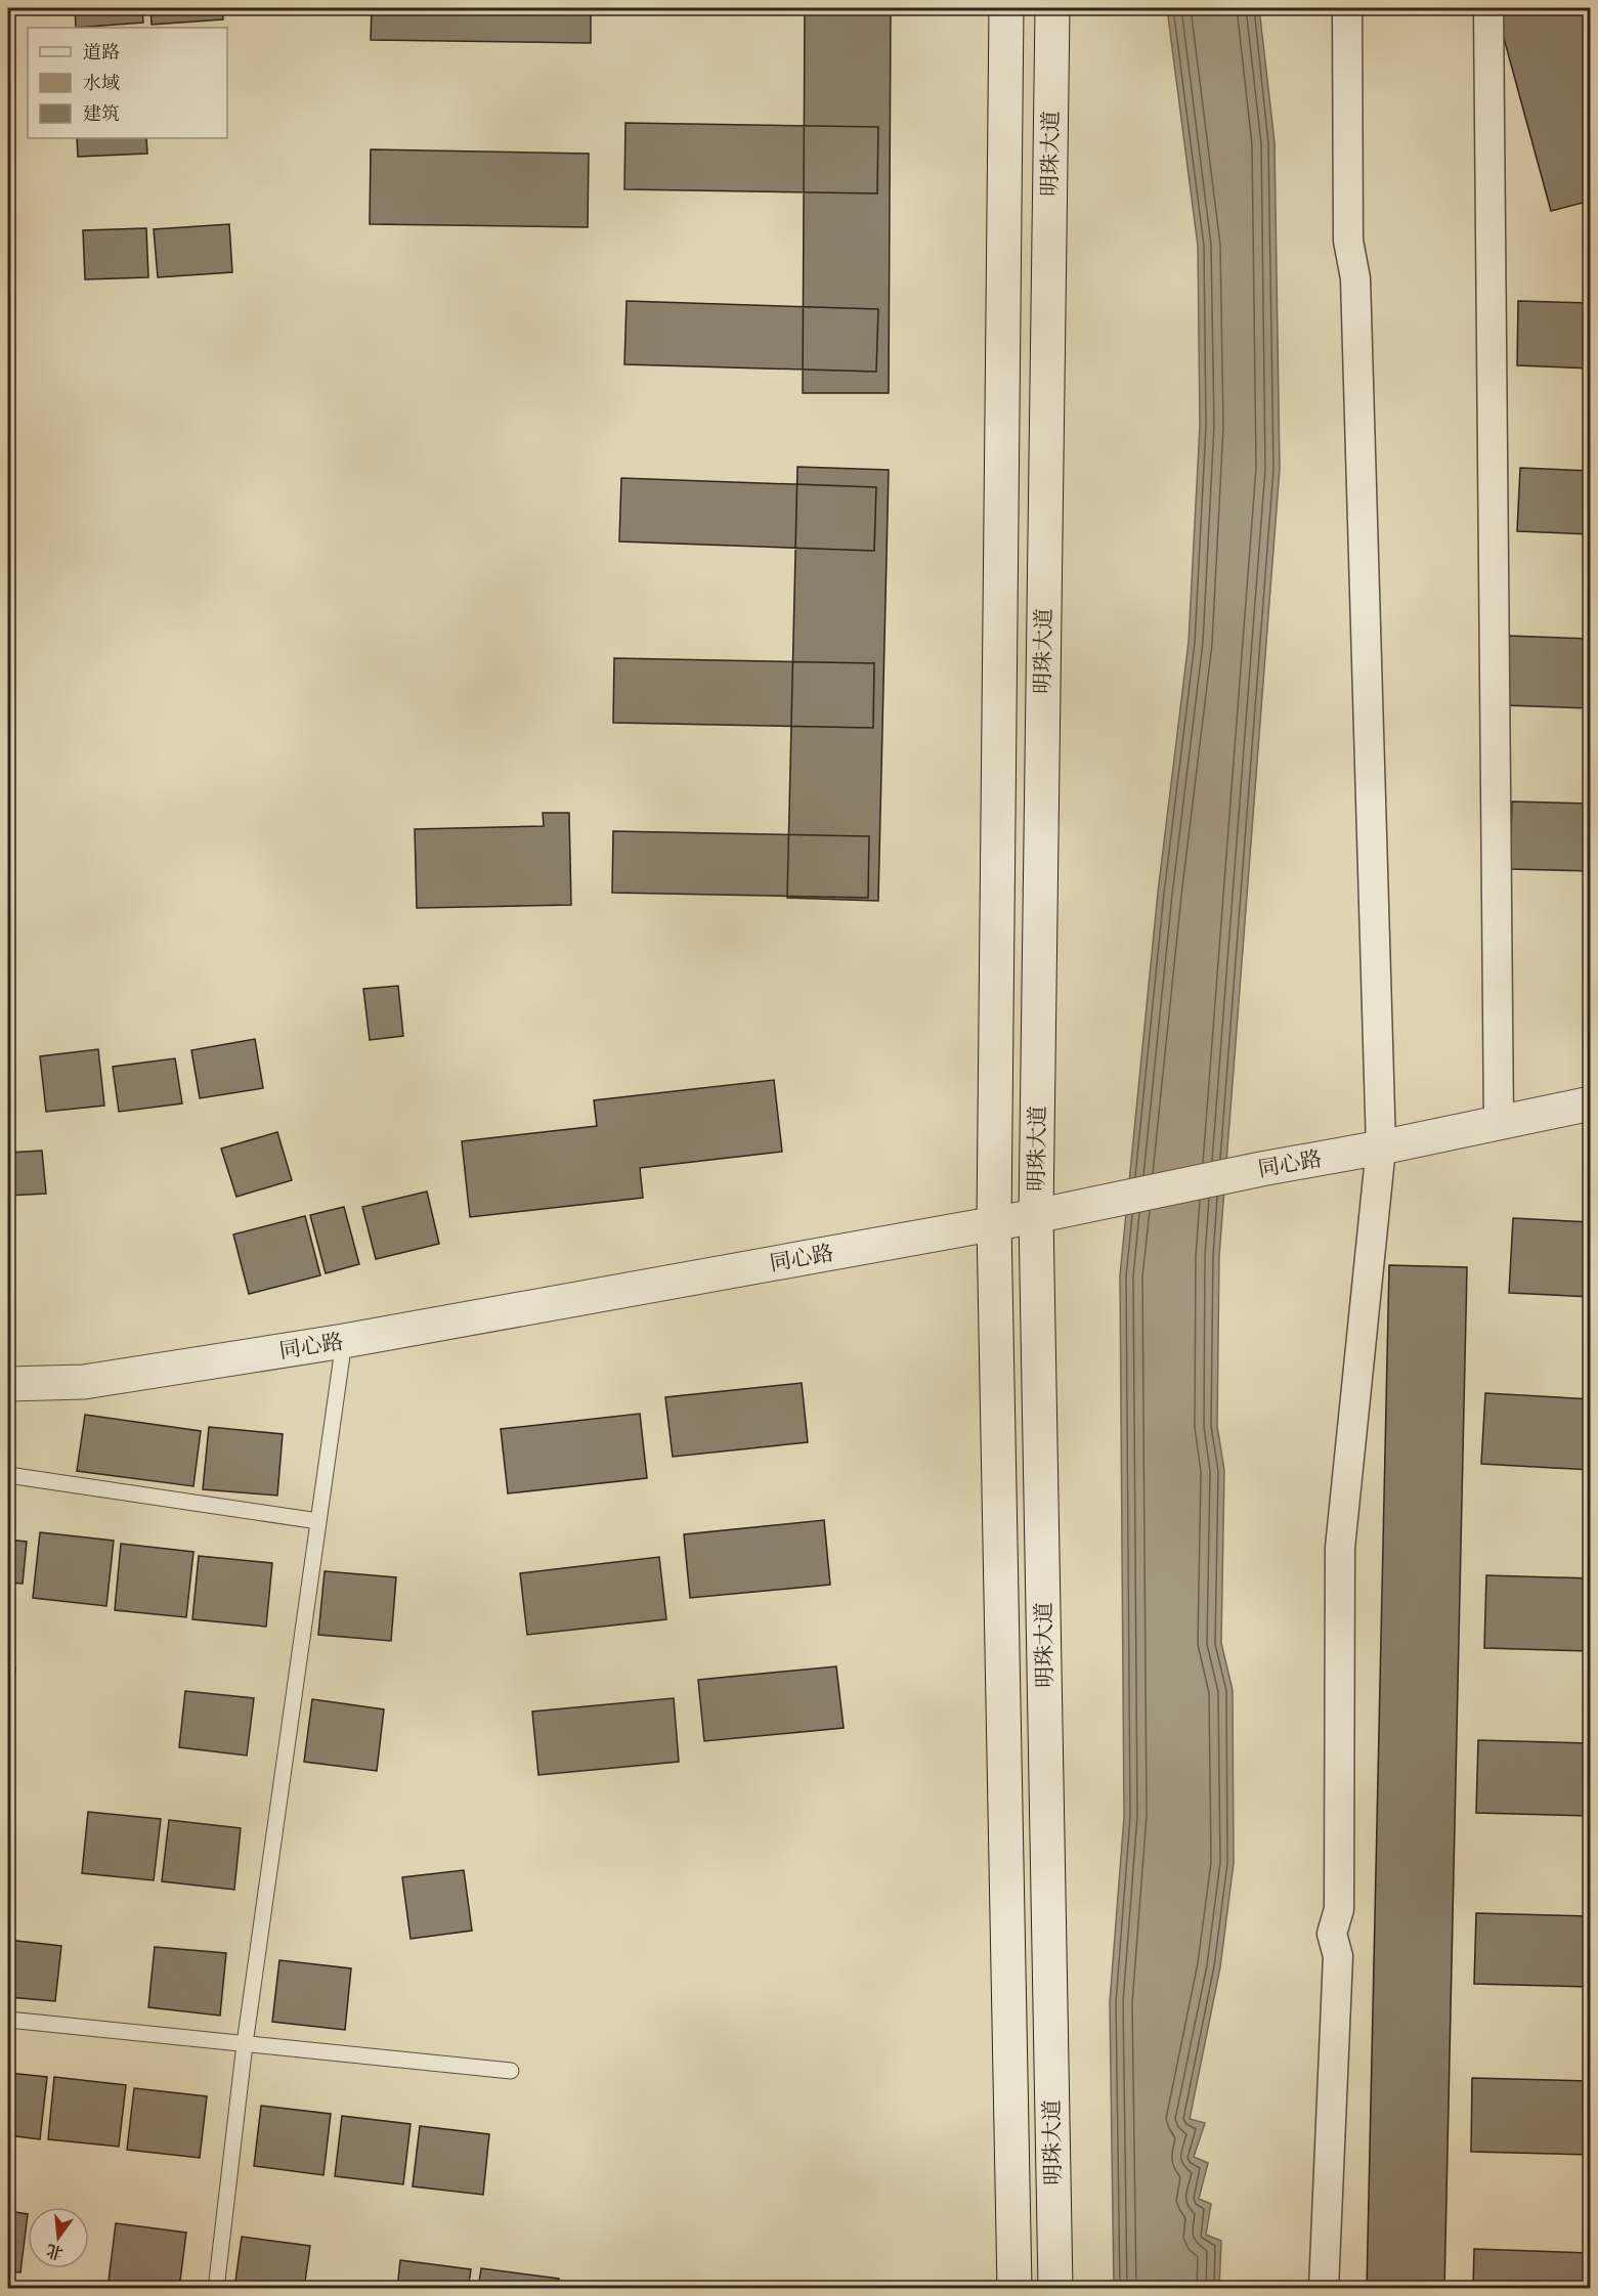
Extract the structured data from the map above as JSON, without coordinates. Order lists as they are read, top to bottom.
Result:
{
  "streets": {
    "main road": ["明珠大道", "同心路"]
  },
  "crossings": [
    ["明珠大道", "同心路"]
  ],
  "legend": ["道路", "水域", "建筑"],
  "north": "bottom"
}
